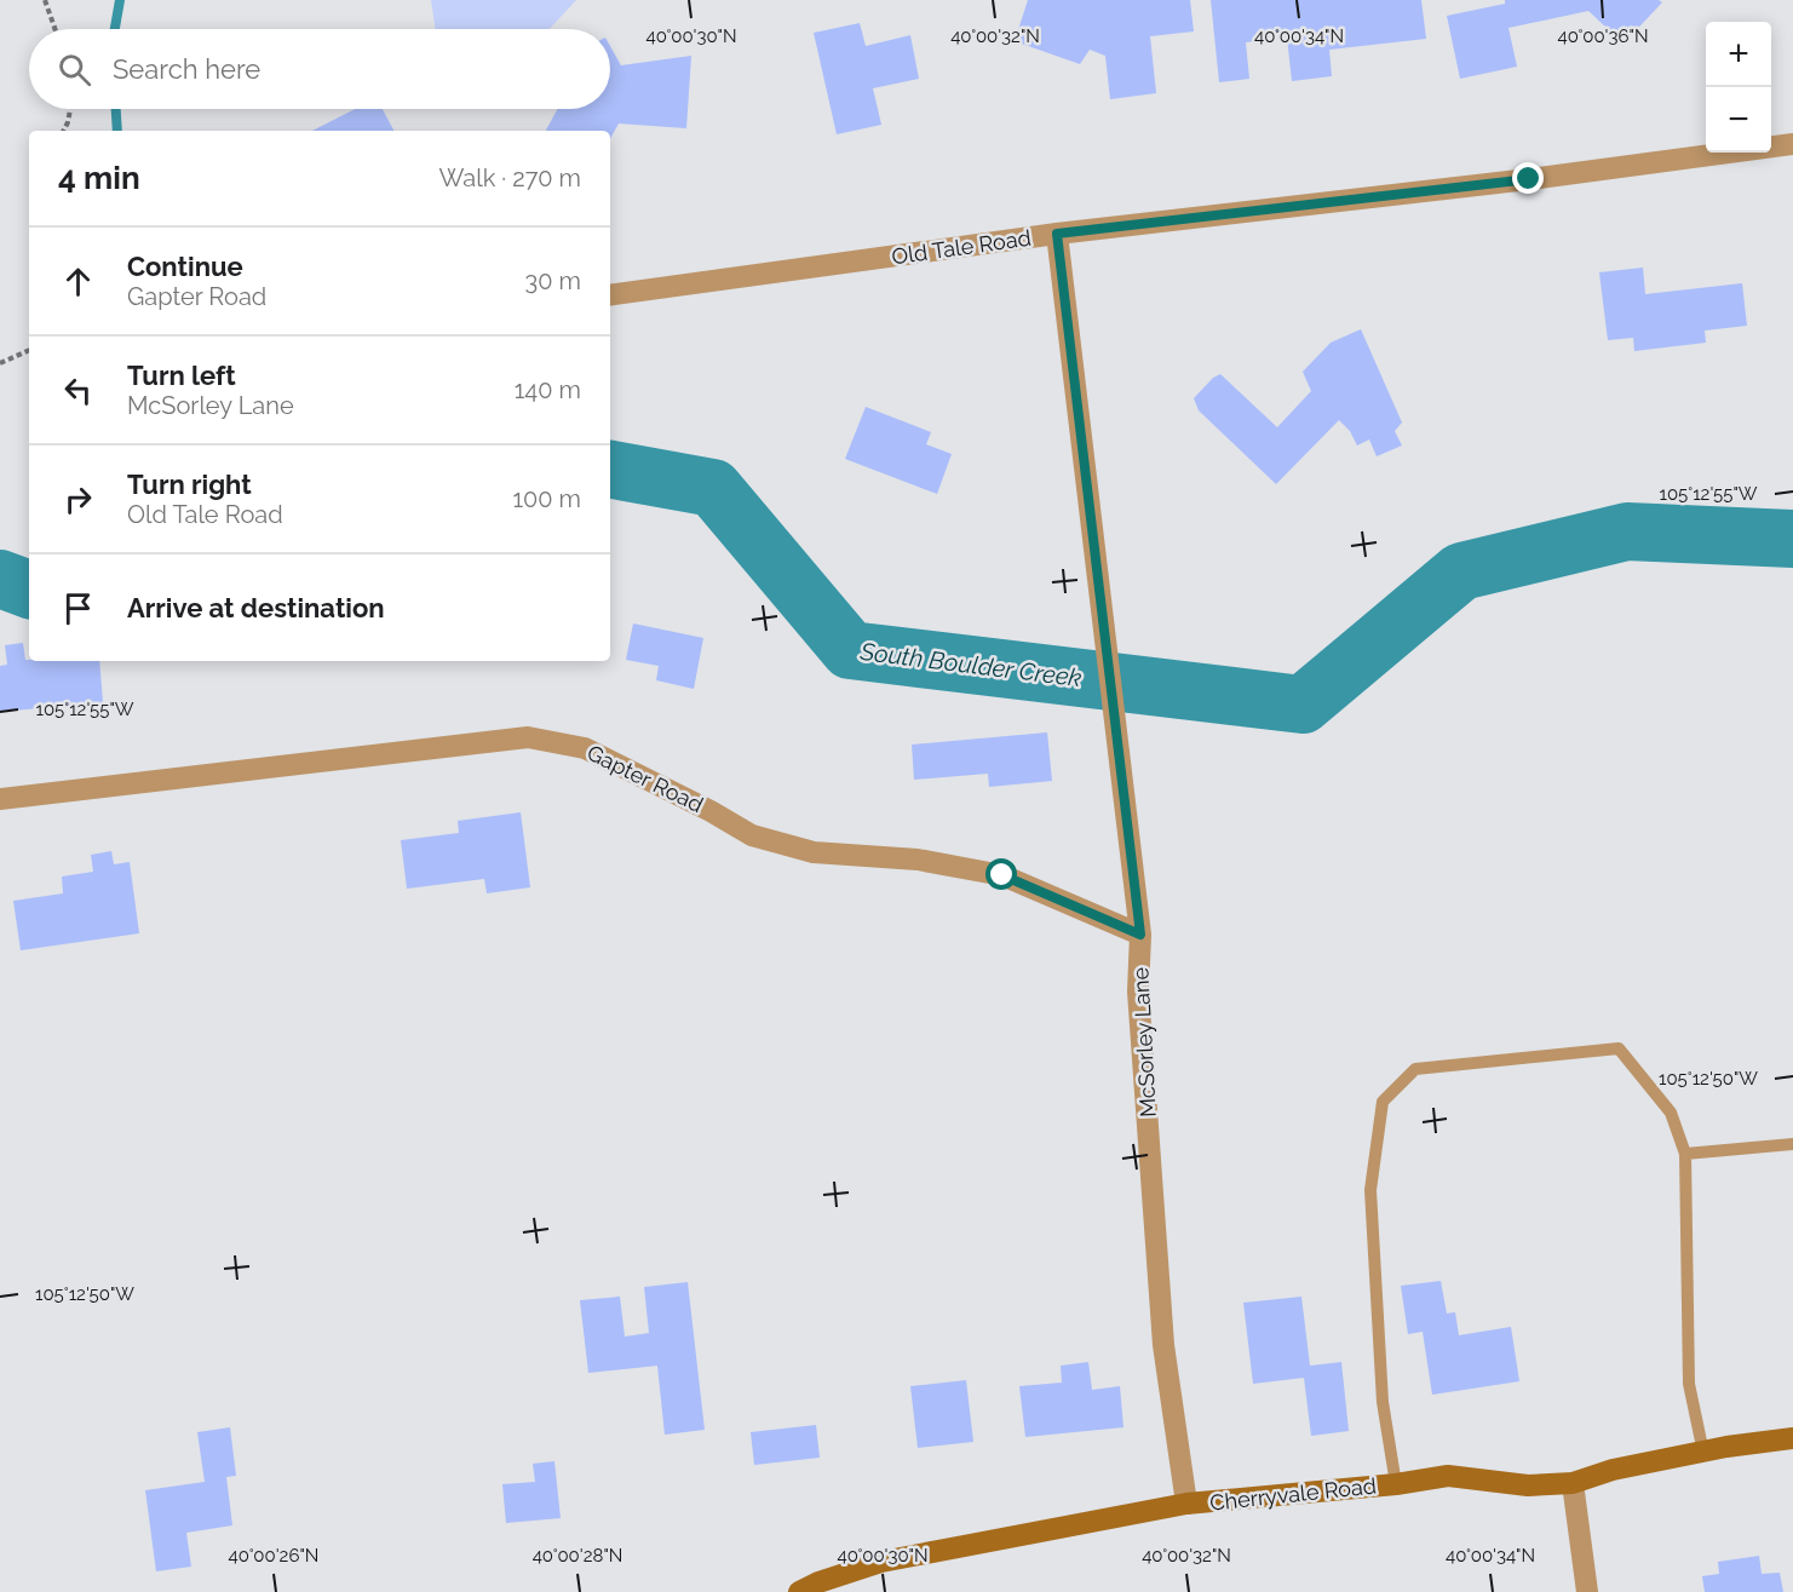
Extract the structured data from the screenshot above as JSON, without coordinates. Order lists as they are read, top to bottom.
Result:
{
  "streets": {
    "street": [
      "Old Tale Road",
      "Gapter Road",
      "McSorley Lane",
      "Cherryvale Road"
    ]
  },
  "crossings": [
    ["Old Tale Road", "McSorley Lane"],
    ["Gapter Road", "McSorley Lane"],
    ["McSorley Lane", "Cherryvale Road"]
  ],
  "water": ["South Boulder Creek"],
  "page": {
    "map_buttons": ["+", "−"],
    "search": "Search here",
    "heading": ["4 min", "Walk · 270 m"],
    "list": [
      ["Continue", "Gapter Road", "30 m"],
      ["Turn left", "McSorley Lane", "140 m"],
      ["Turn right", "Old Tale Road", "100 m"],
      "Arrive at destination"
    ]
  },
  "coordinates": [
    "40°00'30\"N",
    "40°00'32\"N",
    "40°00'34\"N",
    "40°00'36\"N",
    "105°12'55\"W",
    "105°12'50\"W",
    "40°00'26\"N",
    "40°00'28\"N"
  ]
}
